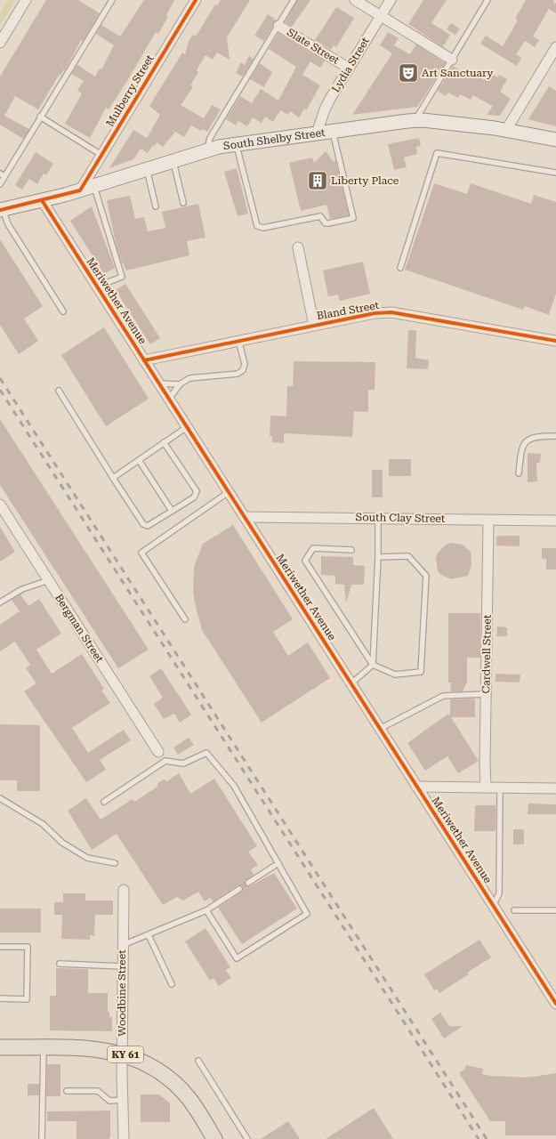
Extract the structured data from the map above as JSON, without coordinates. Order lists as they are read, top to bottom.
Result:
{
  "streets": {
    "main road": ["South Shelby Street", "KY 61"],
    "street": [
      "Slate Street",
      "Lydia Street",
      "Mulberry Street",
      "Meriwether Avenue",
      "Bland Street",
      "South Clay Street",
      "Bergman Street",
      "Cardwell Street",
      "Woodbine Street"
    ]
  },
  "crossings": [
    ["Slate Street", "Lydia Street"],
    ["Lydia Street", "South Shelby Street"],
    ["Mulberry Street", "South Shelby Street"],
    ["South Shelby Street", "Meriwether Avenue"],
    ["Meriwether Avenue", "Bland Street"],
    ["Meriwether Avenue", "South Clay Street"],
    ["South Clay Street", "Cardwell Street"],
    ["Woodbine Street", "KY 61"]
  ],
  "places": {
    "theatre": ["Art Sanctuary"],
    "building": ["Liberty Place"]
  }
}
